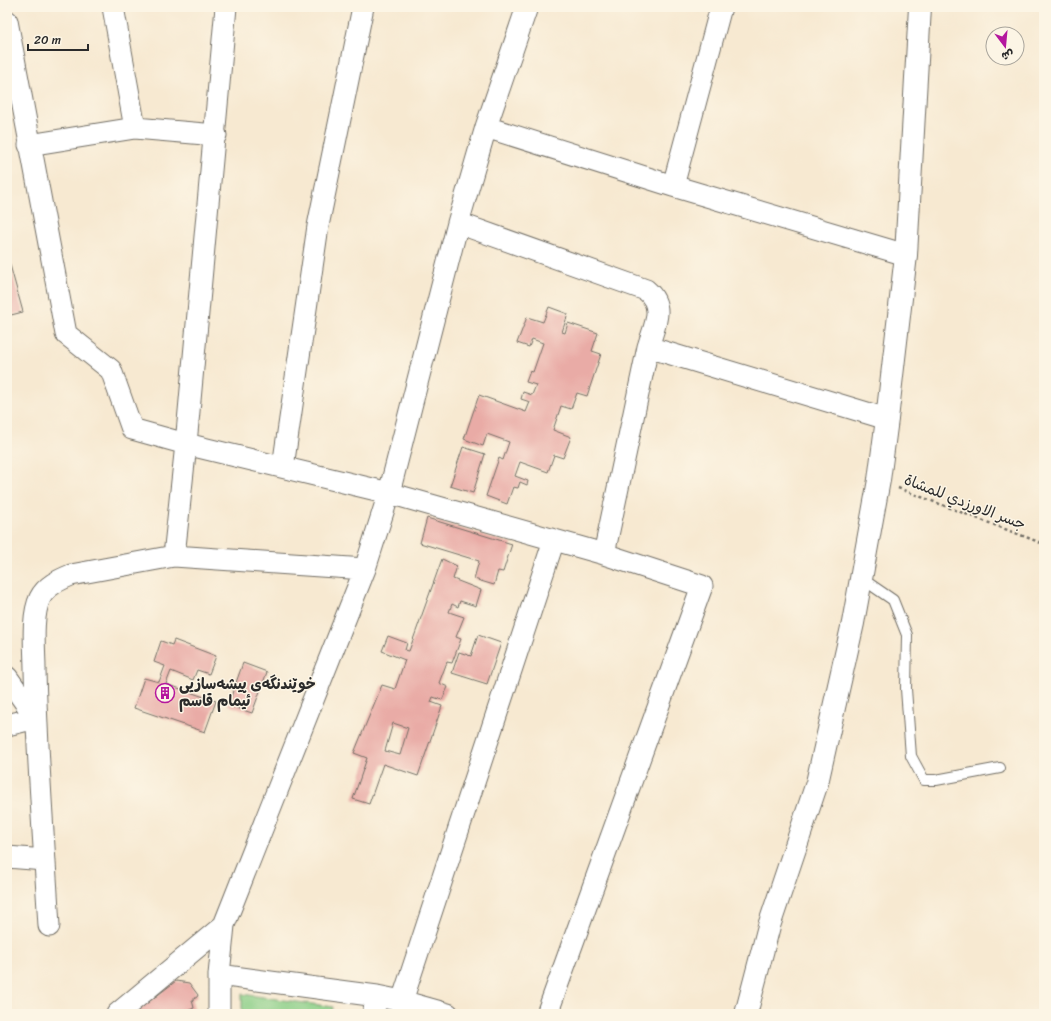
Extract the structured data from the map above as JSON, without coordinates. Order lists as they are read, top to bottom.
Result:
{
  "streets": {
    "path": ["جسر الاورزدي للمشاة"]
  },
  "places": {
    "building": ["خوێندنگەی پیشەسازیی ئیمام قاسم"]
  },
  "scale_bar": "20 m",
  "north": "bottom"
}
